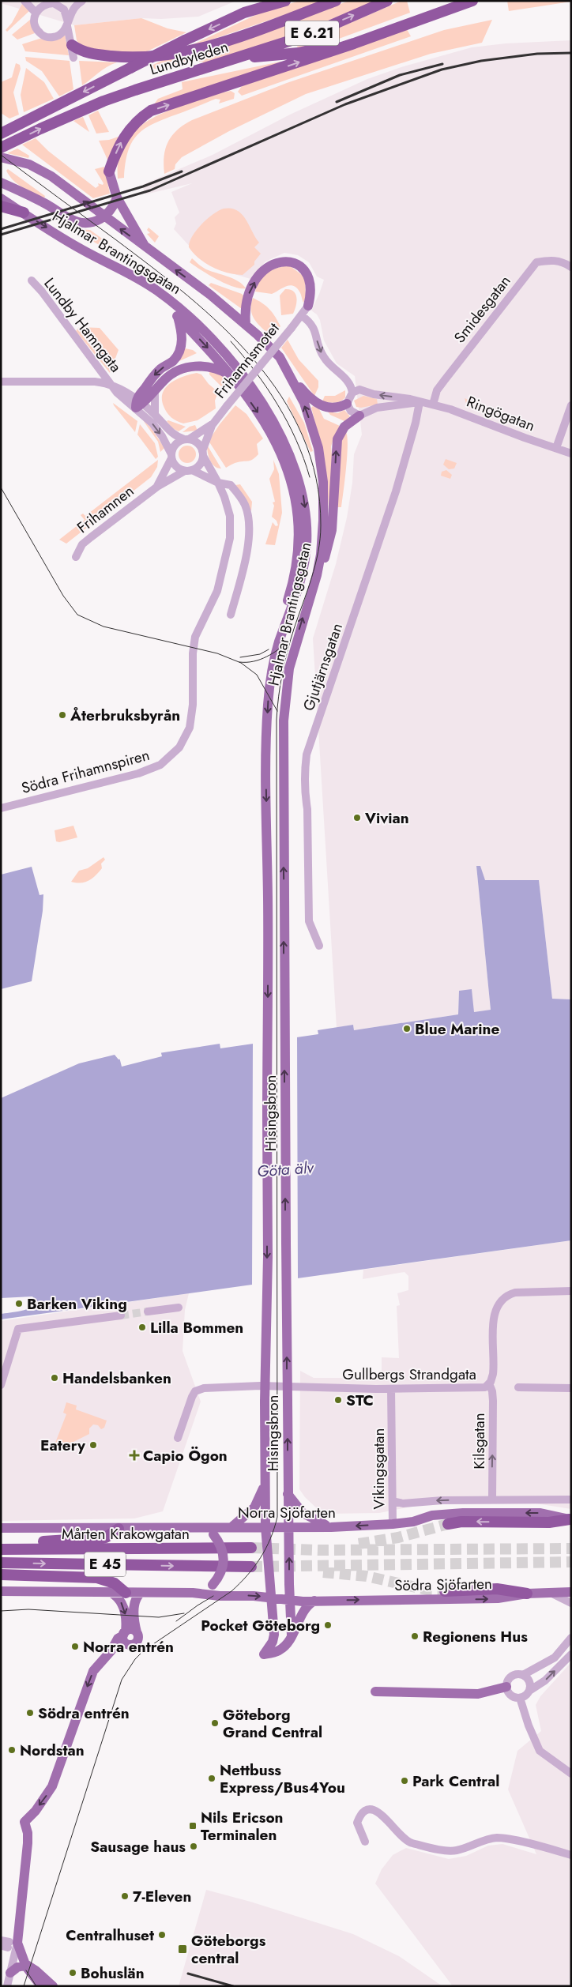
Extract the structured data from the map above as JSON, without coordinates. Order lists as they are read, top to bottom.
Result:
{
  "streets": {
    "highway": [
      "E 6.21",
      "Lundbyleden",
      "Mårten Krakowgatan",
      "E 45"
    ],
    "main road": [
      "Hjalmar Brantingsgatan",
      "Hisingsbron",
      "Norra Sjöfarten",
      "Södra Sjöfarten"
    ],
    "street": [
      "Smidesgatan",
      "Lundby Hamngata",
      "Frihamnsmotet",
      "Ringögatan",
      "Frihamnen",
      "Gjutjärnsgatan",
      "Södra Frihamnspiren",
      "Gullbergs Strandgata",
      "Kilsgatan",
      "Vikingsgatan"
    ]
  },
  "crossings": [
    ["Hjalmar Brantingsgatan", "Hisingsbron"],
    ["Smidesgatan", "Ringögatan"],
    ["Lundby Hamngata", "Frihamnsmotet"],
    ["Lundby Hamngata", "Frihamnen"],
    ["Frihamnsmotet", "Frihamnen"],
    ["Ringögatan", "Gjutjärnsgatan"],
    ["Hisingsbron", "Norra Sjöfarten"],
    ["Hisingsbron", "Södra Sjöfarten"],
    ["Gullbergs Strandgata", "Kilsgatan"],
    ["Gullbergs Strandgata", "Vikingsgatan"],
    ["Vikingsgatan", "Norra Sjöfarten"],
    ["Norra Sjöfarten", "E 45"],
    ["Norra Sjöfarten", "Södra Sjöfarten"]
  ],
  "one_way": ["Kilsgatan", "Norra Sjöfarten", "Södra Sjöfarten"],
  "water": ["Göta älv"],
  "places": {
    "other": [
      "Återbruksbyrån",
      "Vivian",
      "Blue Marine",
      "Barken Viking",
      "Lilla Bommen",
      "Handelsbanken",
      "STC",
      "Eatery",
      "Pocket Göteborg",
      "Regionens Hus",
      "Norra entrén",
      "Södra entrén",
      "Göteborg Grand Central",
      "Nordstan",
      "Nettbuss Express/Bus4You",
      "Park Central",
      "Sausage haus",
      "7-Eleven",
      "Centralhuset",
      "Bohuslän"
    ],
    "health": ["Capio Ögon"],
    "transit": ["Nils Ericson Terminalen", "Göteborgs central"]
  }
}
